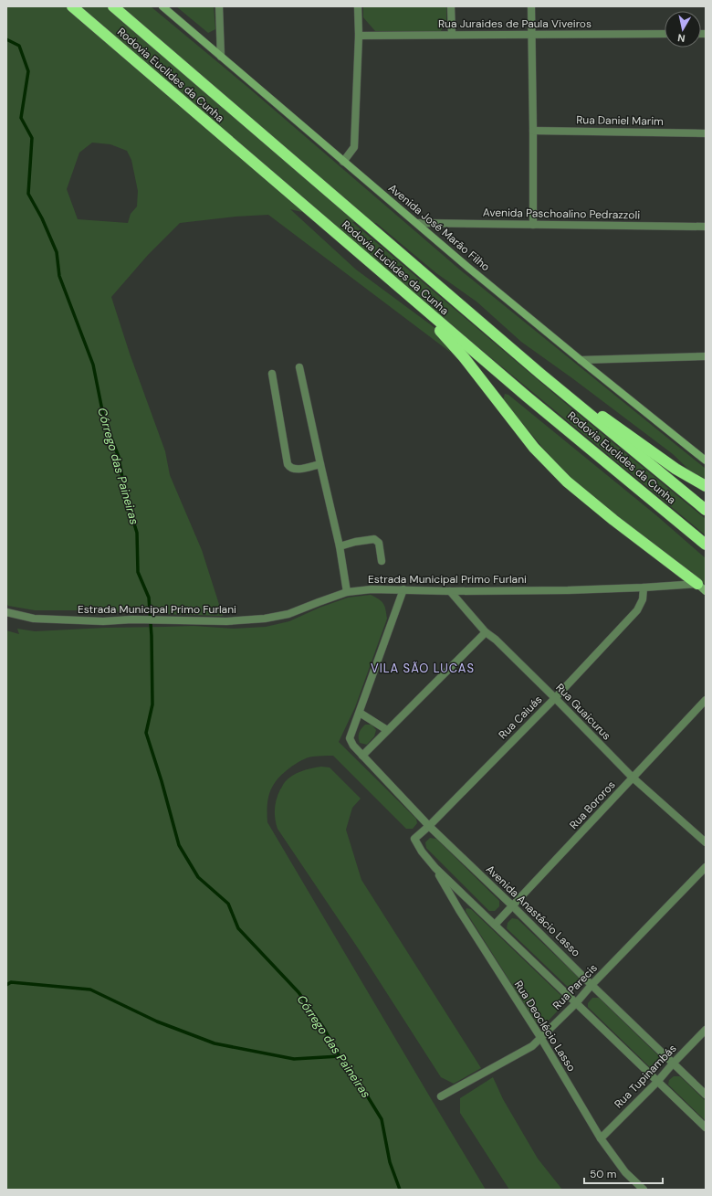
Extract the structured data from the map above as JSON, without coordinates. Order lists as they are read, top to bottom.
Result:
{
  "streets": {
    "highway": ["Rodovia Euclides da Cunha"],
    "main road": ["Avenida José Marão Filho"],
    "street": [
      "Rua Juraides de Paula Viveiros",
      "Rua Daniel Marim",
      "Avenida Paschoalino Pedrazzoli",
      "Estrada Municipal Primo Furlani",
      "Rua Guaicurus",
      "Rua Caiuás",
      "Rua Bororos",
      "Avenida Anastácio Lasso",
      "Rua Parecis",
      "Rua Deoclécio Lasso",
      "Rua Tupinambás"
    ]
  },
  "crossings": [
    ["Avenida Paschoalino Pedrazzoli", "Avenida José Marão Filho"],
    ["Estrada Municipal Primo Furlani", "Rua Guaicurus"],
    ["Estrada Municipal Primo Furlani", "Rua Caiuás"],
    ["Rua Guaicurus", "Rua Caiuás"],
    ["Rua Guaicurus", "Rua Bororos"],
    ["Rua Caiuás", "Avenida Anastácio Lasso"],
    ["Rua Caiuás", "Rua Deoclécio Lasso"],
    ["Rua Bororos", "Avenida Anastácio Lasso"],
    ["Avenida Anastácio Lasso", "Rua Parecis"],
    ["Avenida Anastácio Lasso", "Rua Tupinambás"],
    ["Rua Parecis", "Rua Deoclécio Lasso"],
    ["Rua Deoclécio Lasso", "Rua Tupinambás"]
  ],
  "districts": ["VILA SÃO LUCAS"],
  "water": ["Córrego das Paineiras"],
  "scale_bar": "50 m",
  "north": "bottom"
}
